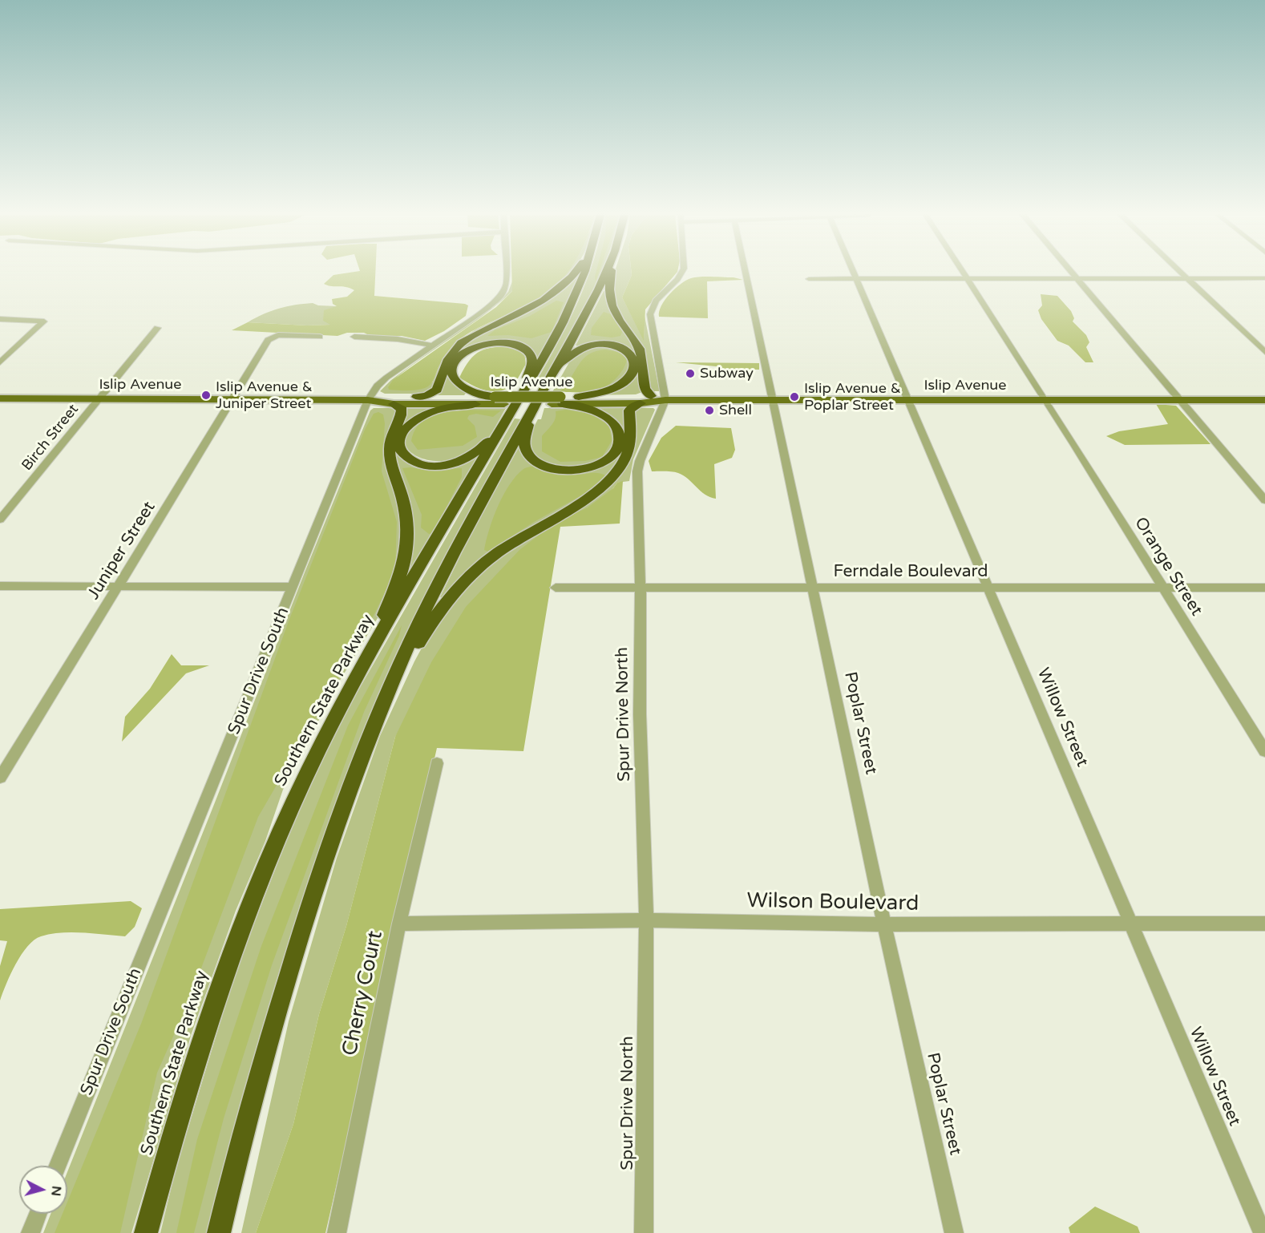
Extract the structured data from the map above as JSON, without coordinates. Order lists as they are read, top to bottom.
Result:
{
  "streets": {
    "highway": ["Southern State Parkway"],
    "main road": ["Islip Avenue"],
    "street": [
      "Birch Street",
      "Juniper Street",
      "Orange Street",
      "Ferndale Boulevard",
      "Spur Drive South",
      "Spur Drive North",
      "Willow Street",
      "Poplar Street",
      "Wilson Boulevard",
      "Cherry Court"
    ]
  },
  "crossings": [
    ["Islip Avenue", "Birch Street"],
    ["Islip Avenue", "Juniper Street"],
    ["Islip Avenue", "Orange Street"],
    ["Islip Avenue", "Spur Drive South"],
    ["Islip Avenue", "Spur Drive North"],
    ["Islip Avenue", "Willow Street"],
    ["Islip Avenue", "Poplar Street"],
    ["Orange Street", "Ferndale Boulevard"],
    ["Ferndale Boulevard", "Spur Drive North"],
    ["Ferndale Boulevard", "Willow Street"],
    ["Ferndale Boulevard", "Poplar Street"],
    ["Spur Drive North", "Wilson Boulevard"],
    ["Willow Street", "Wilson Boulevard"],
    ["Poplar Street", "Wilson Boulevard"],
    ["Wilson Boulevard", "Cherry Court"]
  ],
  "places": [
    "Subway",
    "Islip Avenue & Juniper Street",
    "Islip Avenue & Poplar Street",
    "Shell"
  ],
  "north": "right"
}
